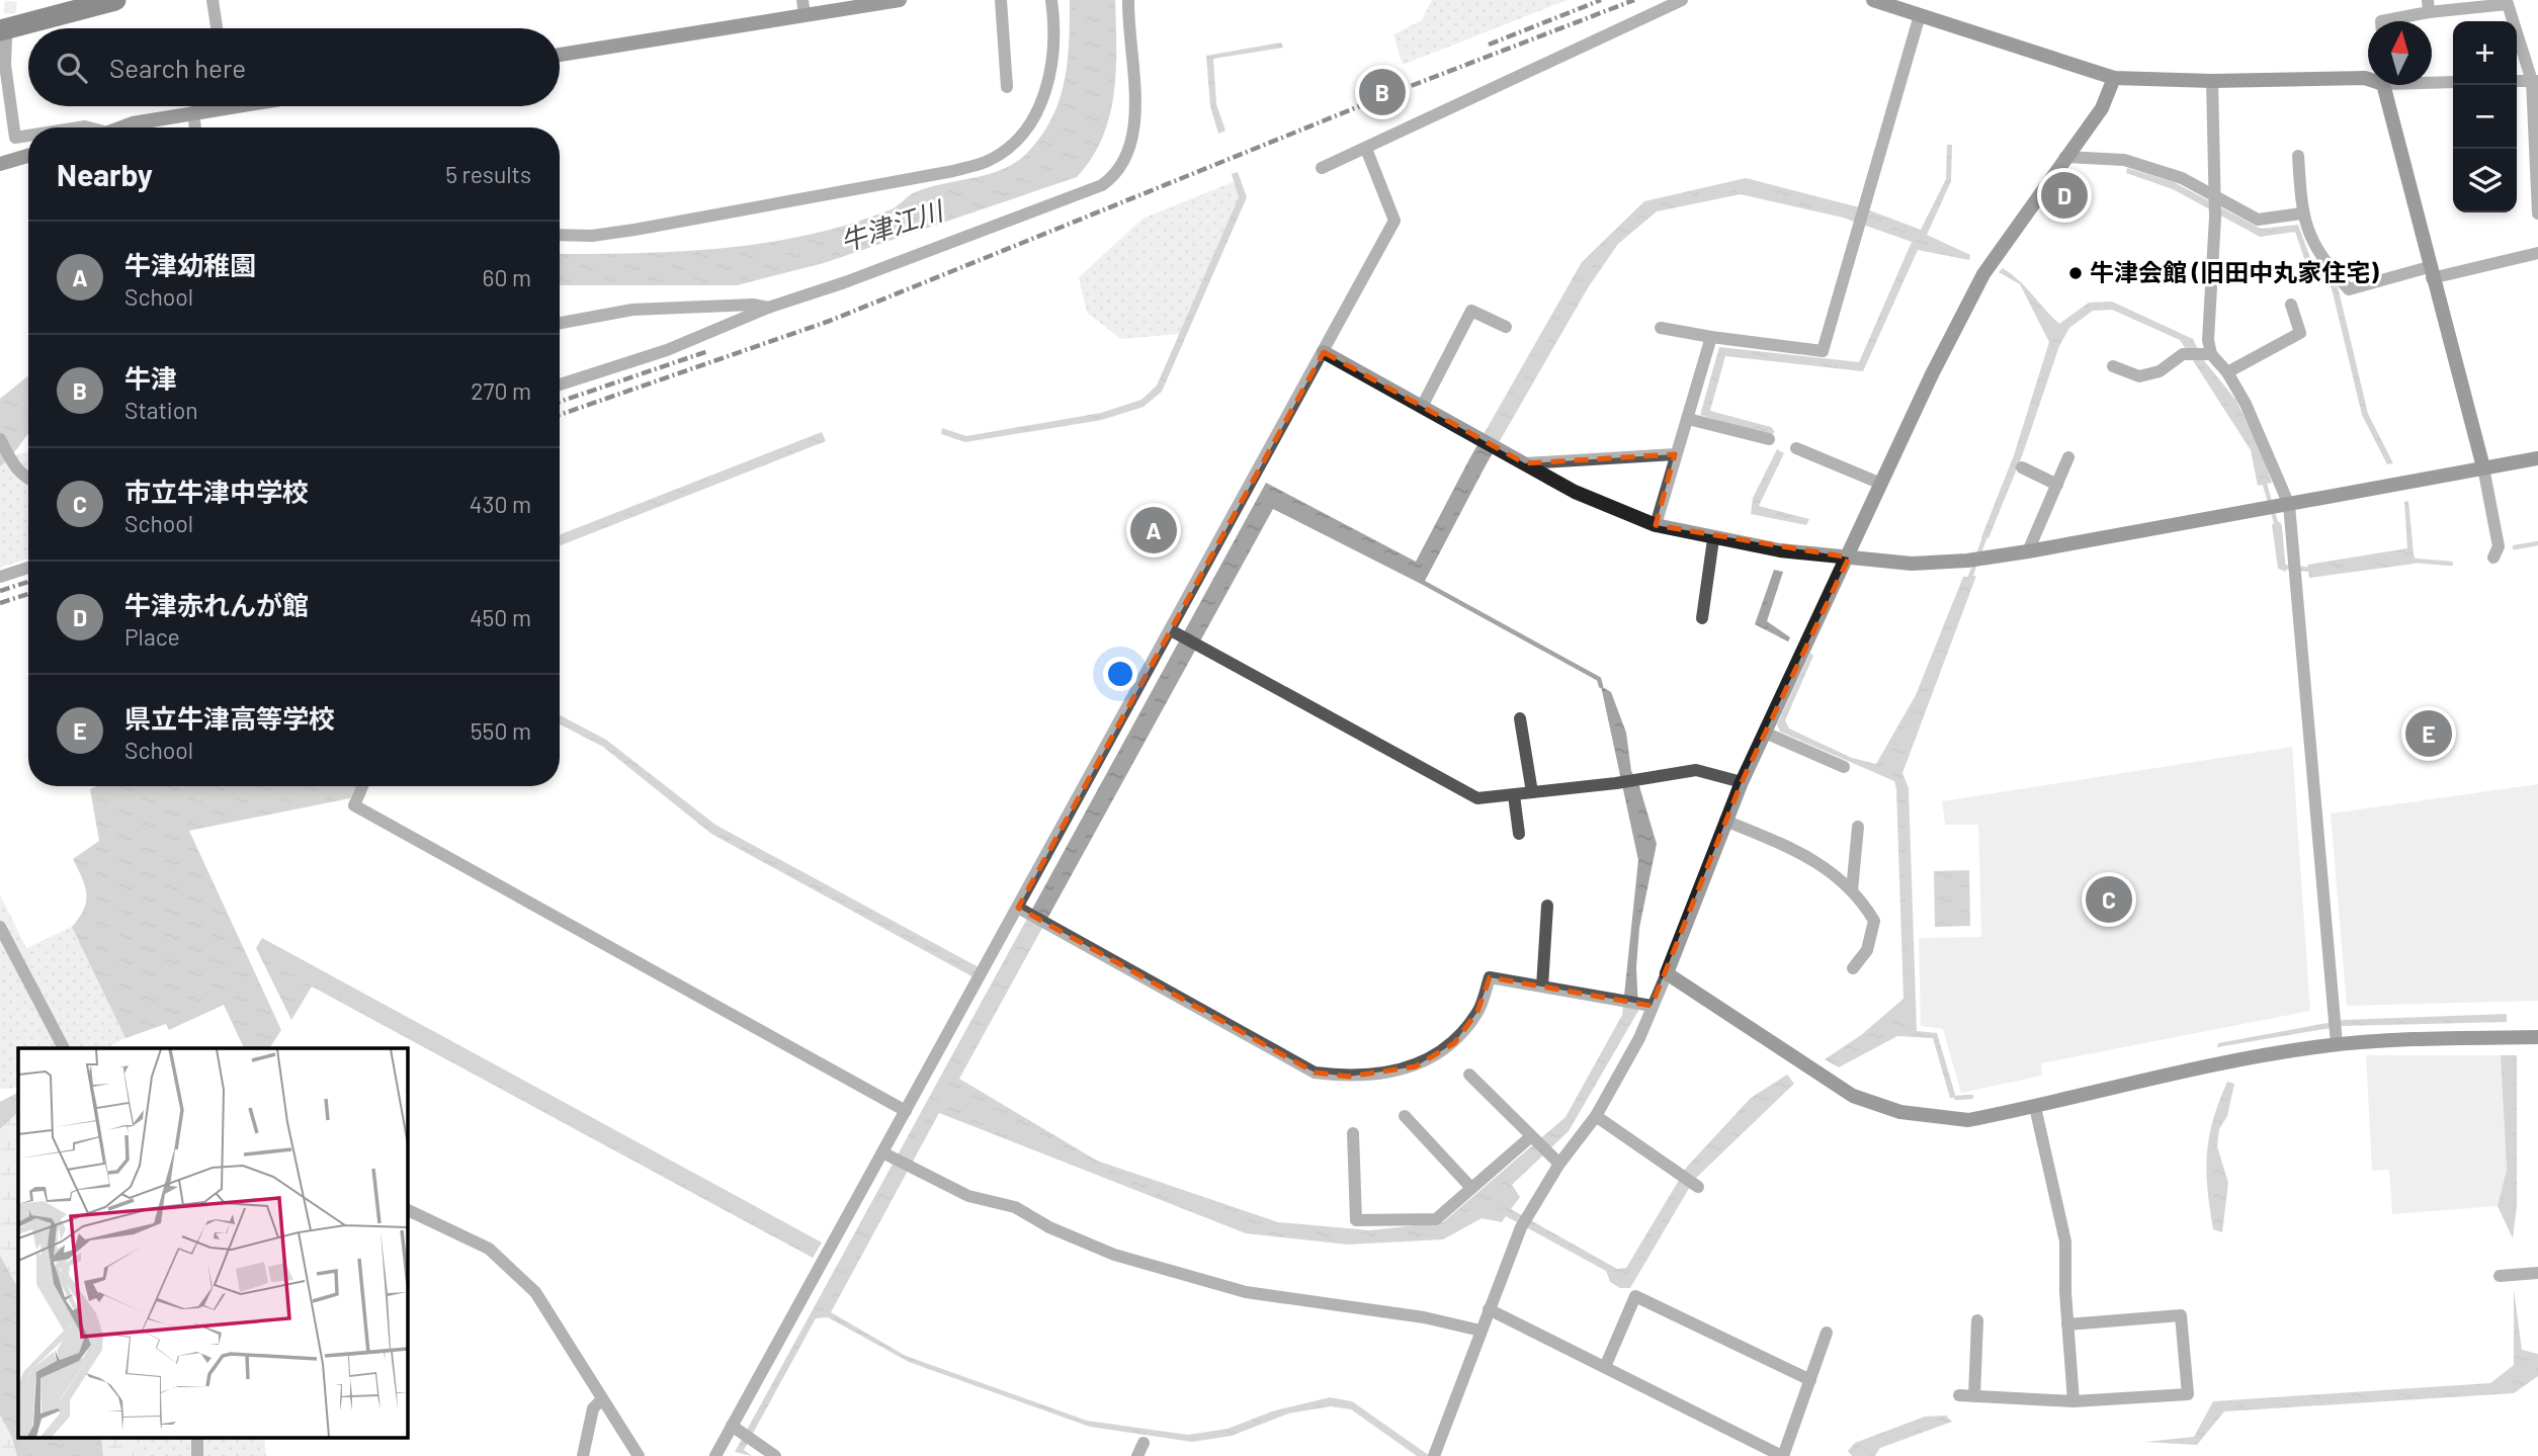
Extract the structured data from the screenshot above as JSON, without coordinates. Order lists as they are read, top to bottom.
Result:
{
  "water": ["牛津江川"],
  "places": ["牛津会館 (旧田中丸家住宅)"],
  "north": "top",
  "page": {
    "map_buttons": ["+", "−"],
    "search": "Search here",
    "pins": [
      "B",
      "D",
      "A",
      "E",
      "C"
    ],
    "heading": ["Nearby", "5 results"],
    "list": [
      {
        "mark": "A",
        "name": "牛津幼稚園",
        "note": "School",
        "value": "60 m"
      },
      {
        "mark": "B",
        "name": "牛津",
        "note": "Station",
        "value": "270 m"
      },
      {
        "mark": "C",
        "name": "市立牛津中学校",
        "note": "School",
        "value": "430 m"
      },
      {
        "mark": "D",
        "name": "牛津赤れんが館",
        "note": "Place",
        "value": "450 m"
      },
      {
        "mark": "E",
        "name": "県立牛津高等学校",
        "note": "School",
        "value": "550 m"
      }
    ]
  }
}
